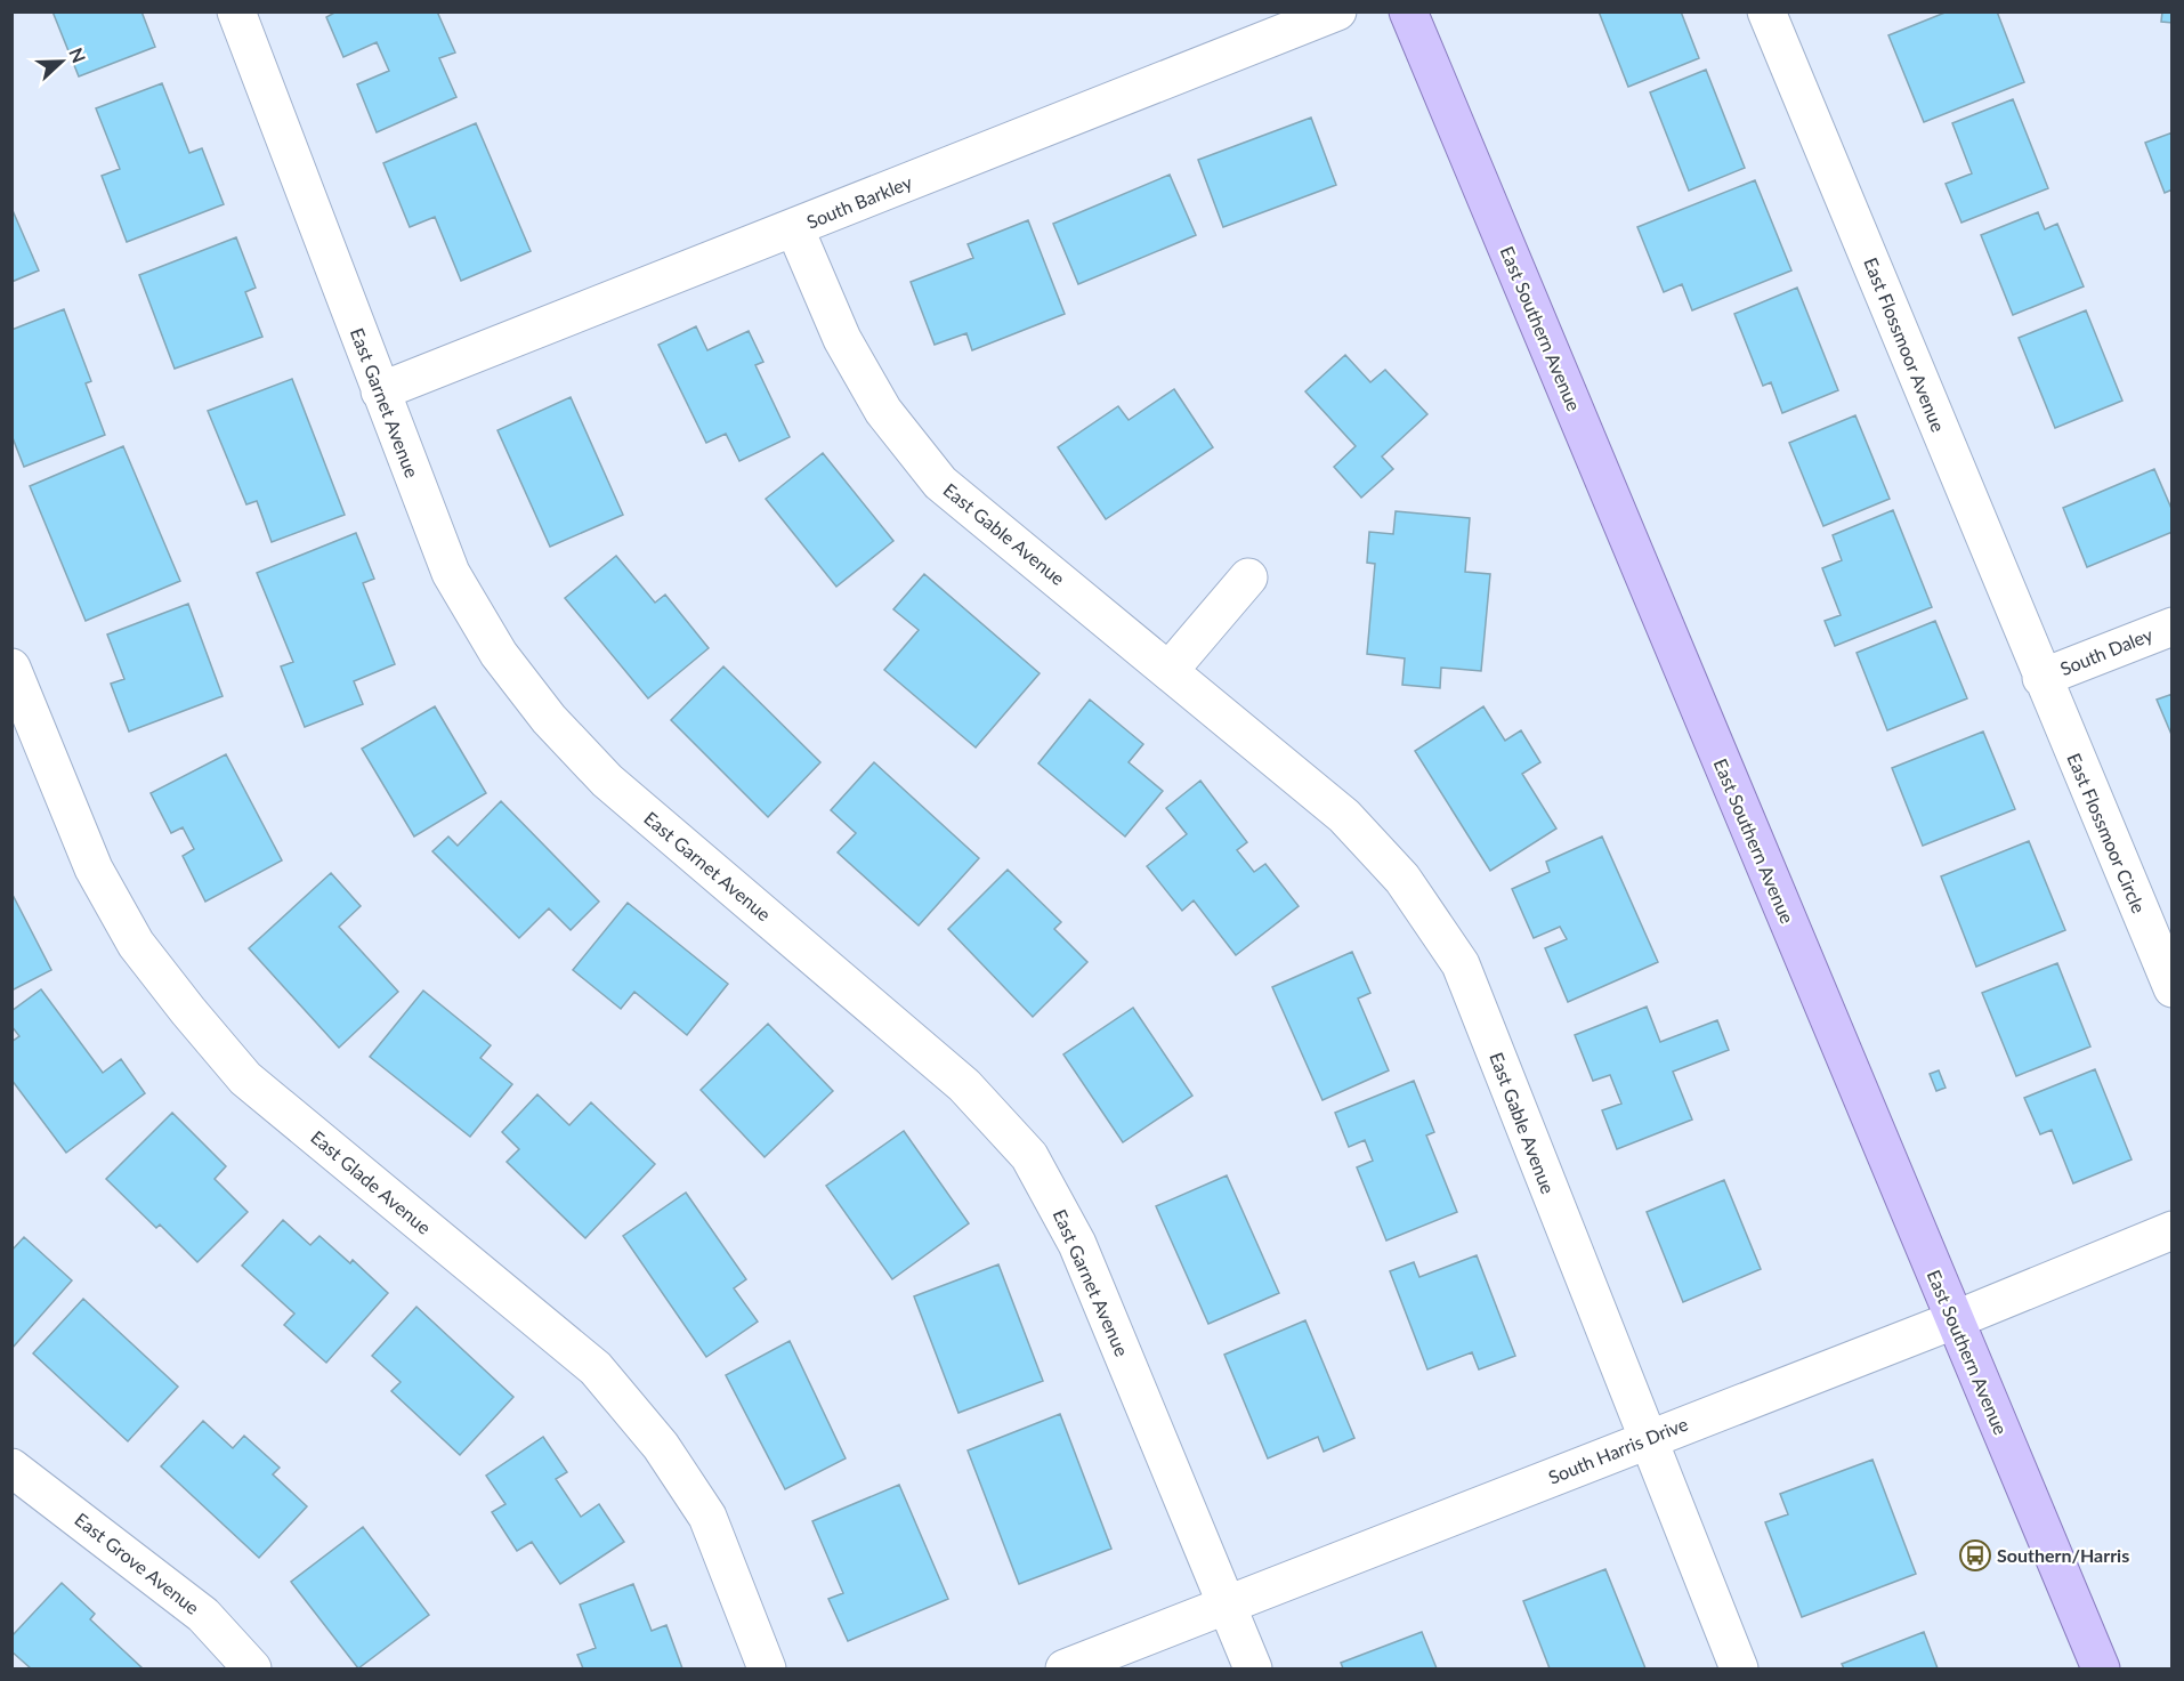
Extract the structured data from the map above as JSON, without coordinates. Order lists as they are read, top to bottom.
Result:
{
  "streets": {
    "main road": ["East Southern Avenue"],
    "street": [
      "South Barkley",
      "East Flossmoor Avenue",
      "East Garnet Avenue",
      "East Gable Avenue",
      "South Daley",
      "East Flossmoor Circle",
      "East Glade Avenue",
      "South Harris Drive",
      "East Grove Avenue"
    ]
  },
  "crossings": [
    ["South Barkley", "East Garnet Avenue"],
    ["South Barkley", "East Gable Avenue"],
    ["East Southern Avenue", "South Harris Drive"],
    ["East Flossmoor Avenue", "South Daley"],
    ["East Flossmoor Avenue", "East Flossmoor Circle"],
    ["East Garnet Avenue", "South Harris Drive"],
    ["East Gable Avenue", "South Harris Drive"],
    ["South Daley", "East Flossmoor Circle"]
  ],
  "places": {
    "bus stop": ["Southern/Harris"]
  },
  "north": "right"
}
